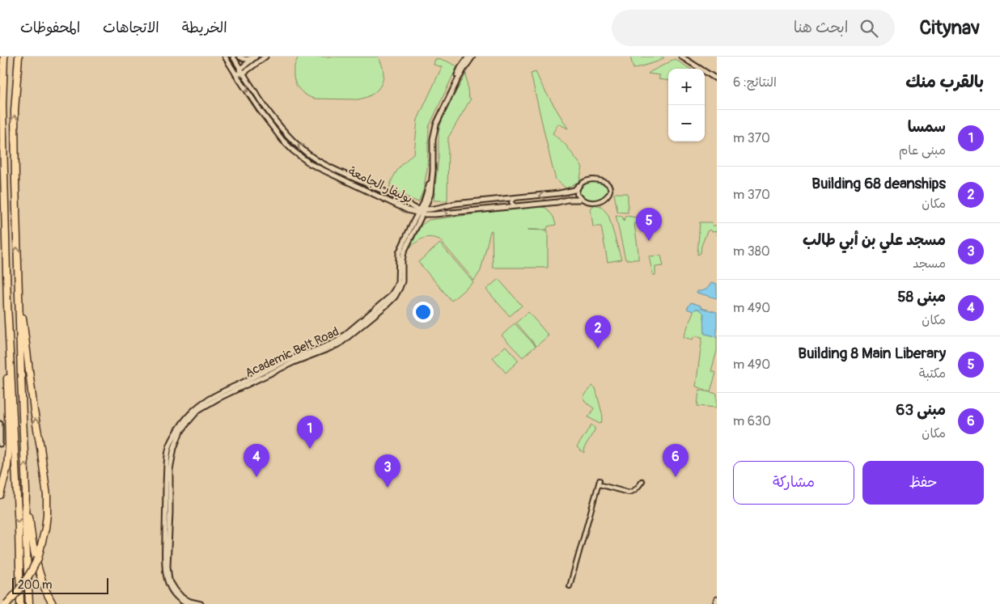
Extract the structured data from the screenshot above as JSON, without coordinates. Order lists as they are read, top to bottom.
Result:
{
  "streets": {
    "street": ["بوليفار الجامعة", "Academic Belt Road"]
  },
  "crossings": [
    ["بوليفار الجامعة", "Academic Belt Road"]
  ],
  "scale_bar": "200 m",
  "page": {
    "header": "Citynav",
    "search": "ابحث هنا",
    "nav": ["الخريطة", "الاتجاهات", "المحفوظات"],
    "heading": ["بالقرب منك", "النتائج: 6"],
    "map_buttons": ["+", "−"],
    "list": [
      {
        "mark": "1",
        "name": "سمسا",
        "note": "مبنى عام",
        "value": "370 m"
      },
      {
        "mark": "2",
        "name": "Building 68 deanships",
        "note": "مكان",
        "value": "370 m"
      },
      {
        "mark": "3",
        "name": "مسجد علي بن أبي طالب",
        "note": "مسجد",
        "value": "380 m"
      },
      {
        "mark": "4",
        "name": "مبنى 58",
        "note": "مكان",
        "value": "490 m"
      },
      {
        "mark": "5",
        "name": "Building 8 Main Liberary",
        "note": "مكتبة",
        "value": "490 m"
      },
      {
        "mark": "6",
        "name": "مبنى 63",
        "note": "مكان",
        "value": "630 m"
      }
    ],
    "pins": [
      "5",
      "2",
      "1",
      "4",
      "6",
      "3"
    ],
    "buttons": ["حفظ", "مشاركة"],
    "scale": "200 m"
  }
}
